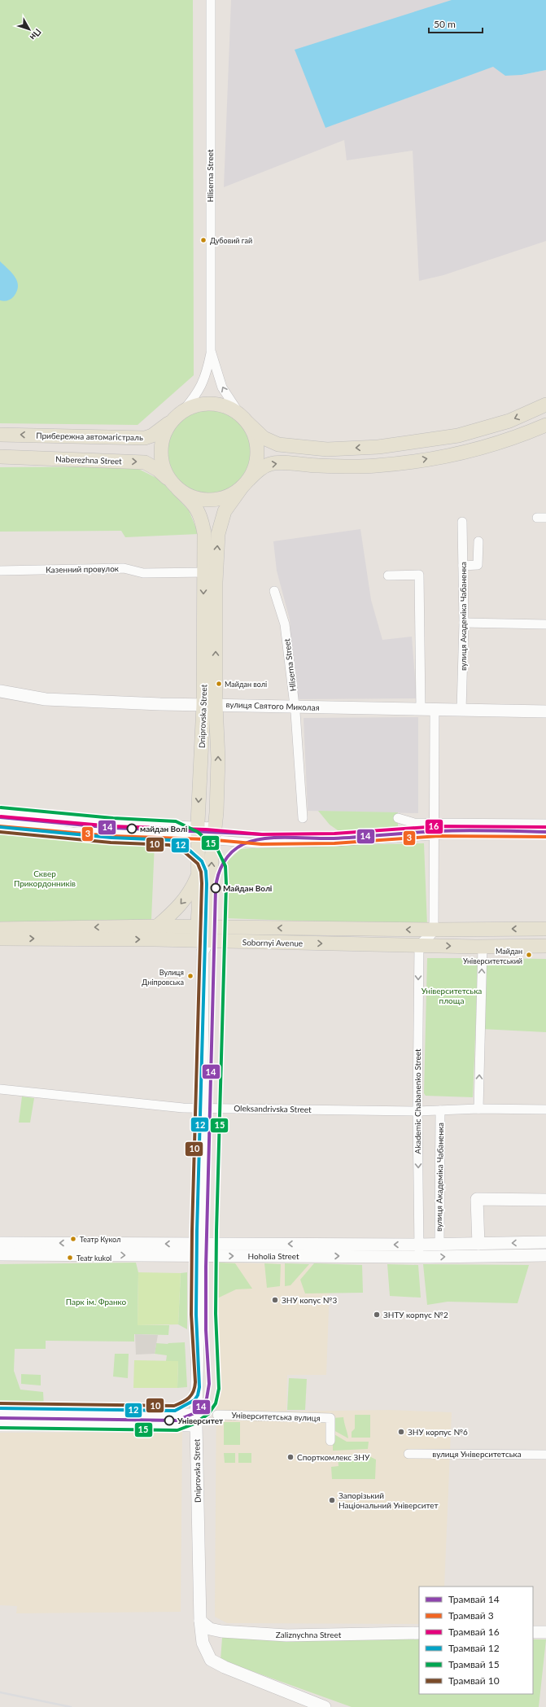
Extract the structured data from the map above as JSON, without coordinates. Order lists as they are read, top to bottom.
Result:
{
  "streets": {
    "main road": [
      "Прибережна автомагістраль",
      "Naberezhna Street",
      "Dniprovska Street",
      "Sobornyi Avenue"
    ],
    "street": [
      "Hliserna Street",
      "Казенний провулок",
      "вулиця Академіка Чабаненка",
      "вулиця Святого Миколая",
      "Akademic Chabanenko Street",
      "Oleksandrivska Street",
      "Hoholia Street",
      "Університетська вулиця",
      "вулиця Університетська",
      "Zaliznychna Street"
    ]
  },
  "crossings": [
    ["Hliserna Street", "Прибережна автомагістраль"],
    ["Hliserna Street", "Naberezhna Street"],
    ["Hliserna Street", "вулиця Святого Миколая"],
    ["Hliserna Street", "Dniprovska Street"],
    ["Прибережна автомагістраль", "Naberezhna Street"],
    ["Прибережна автомагістраль", "Dniprovska Street"],
    ["Naberezhna Street", "Dniprovska Street"],
    ["Казенний провулок", "Dniprovska Street"],
    ["вулиця Академіка Чабаненка", "вулиця Святого Миколая"],
    ["вулиця Академіка Чабаненка", "Oleksandrivska Street"],
    ["вулиця Академіка Чабаненка", "Hoholia Street"],
    ["вулиця Святого Миколая", "Dniprovska Street"],
    ["Dniprovska Street", "Sobornyi Avenue"],
    ["Dniprovska Street", "Oleksandrivska Street"],
    ["Dniprovska Street", "Hoholia Street"],
    ["Dniprovska Street", "Zaliznychna Street"],
    ["Sobornyi Avenue", "Akademic Chabanenko Street"],
    ["Akademic Chabanenko Street", "Oleksandrivska Street"],
    ["Akademic Chabanenko Street", "Hoholia Street"]
  ],
  "one_way": ["Naberezhna Street"],
  "parks": ["Сквер Прикордонників", "Університетська площа", "Парк ім. Франко"],
  "places": [
    "Дубовий гай",
    "Майдан волі",
    "майдан Волі",
    "Майдан Волі",
    "Майдан Університетський",
    "Вулиця Дніпровська",
    "Театр Кукол",
    "Teatr kukol",
    "ЗНУ копус №3",
    "ЗНТУ корпус №2",
    "Університет",
    "ЗНУ корпус №6",
    "Спорткомлекс ЗНУ",
    "Запорізький Національний Університет"
  ],
  "lines": [
    "tram line 15",
    "tram line 16",
    "tram line 14",
    "tram line 3",
    "tram line 12",
    "tram line 10"
  ],
  "legend": [
    "Трамвай 14",
    "Трамвай 3",
    "Трамвай 16",
    "Трамвай 12",
    "Трамвай 15",
    "Трамвай 10"
  ],
  "scale_bar": "50 m",
  "north": "bottom right"
}
